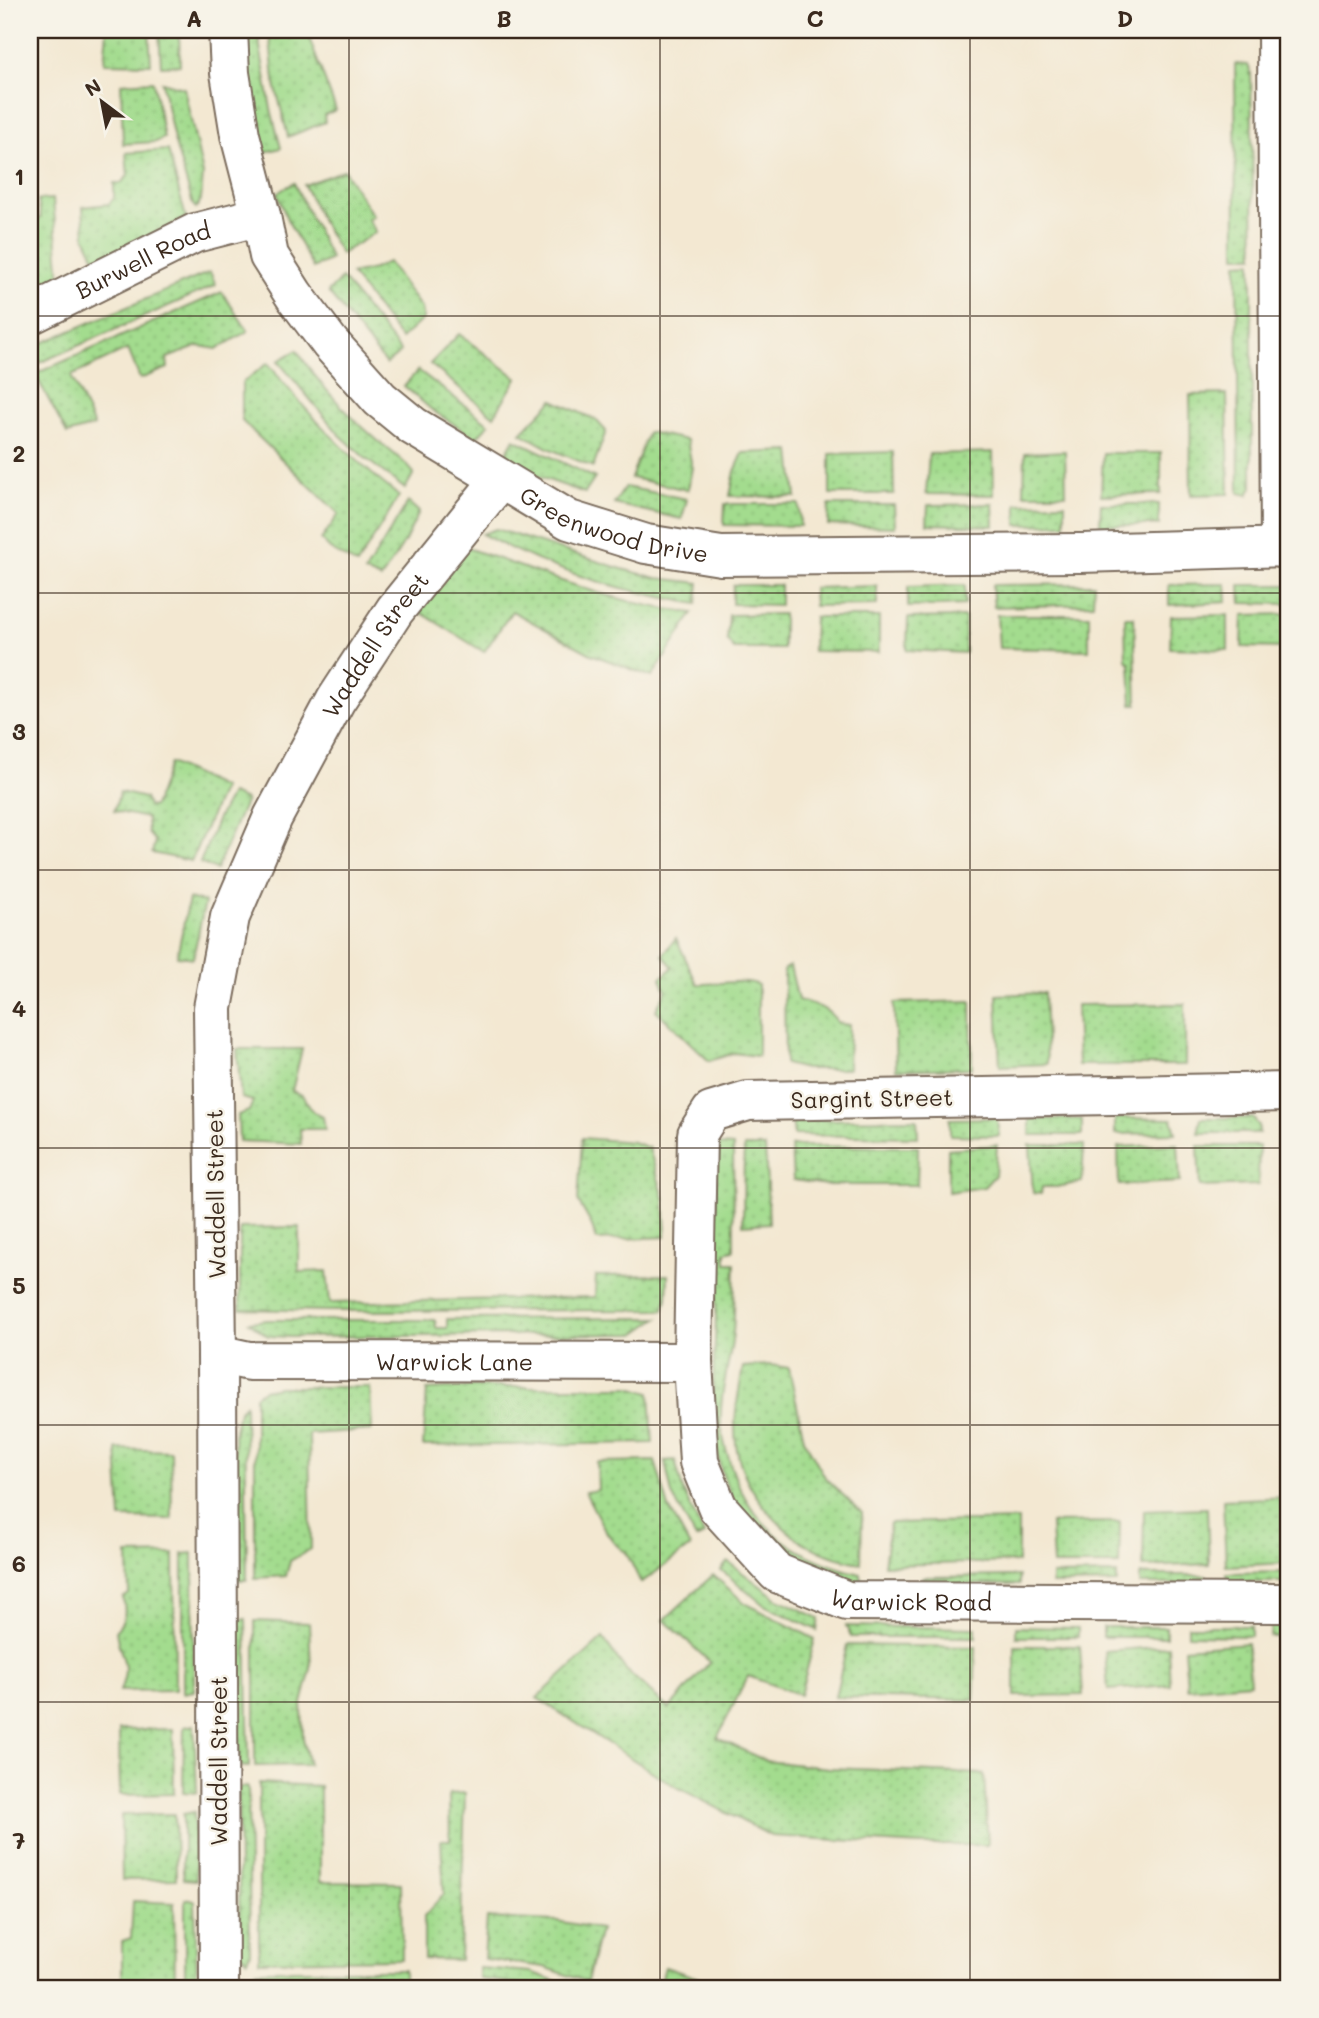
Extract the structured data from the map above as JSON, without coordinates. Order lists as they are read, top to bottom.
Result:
{
  "streets": {
    "street": [
      "Burwell Road",
      "Greenwood Drive",
      "Waddell Street",
      "Sargint Street",
      "Warwick Lane",
      "Warwick Road"
    ]
  },
  "crossings": [
    ["Burwell Road", "Greenwood Drive"],
    ["Greenwood Drive", "Waddell Street"],
    ["Waddell Street", "Warwick Lane"],
    ["Sargint Street", "Warwick Lane"],
    ["Sargint Street", "Warwick Road"],
    ["Warwick Lane", "Warwick Road"]
  ],
  "north": "top left",
  "grid": {
    "columns": [
      "A",
      "B",
      "C",
      "D"
    ],
    "rows": [
      "1",
      "2",
      "3",
      "4",
      "5",
      "6",
      "7"
    ]
  }
}
